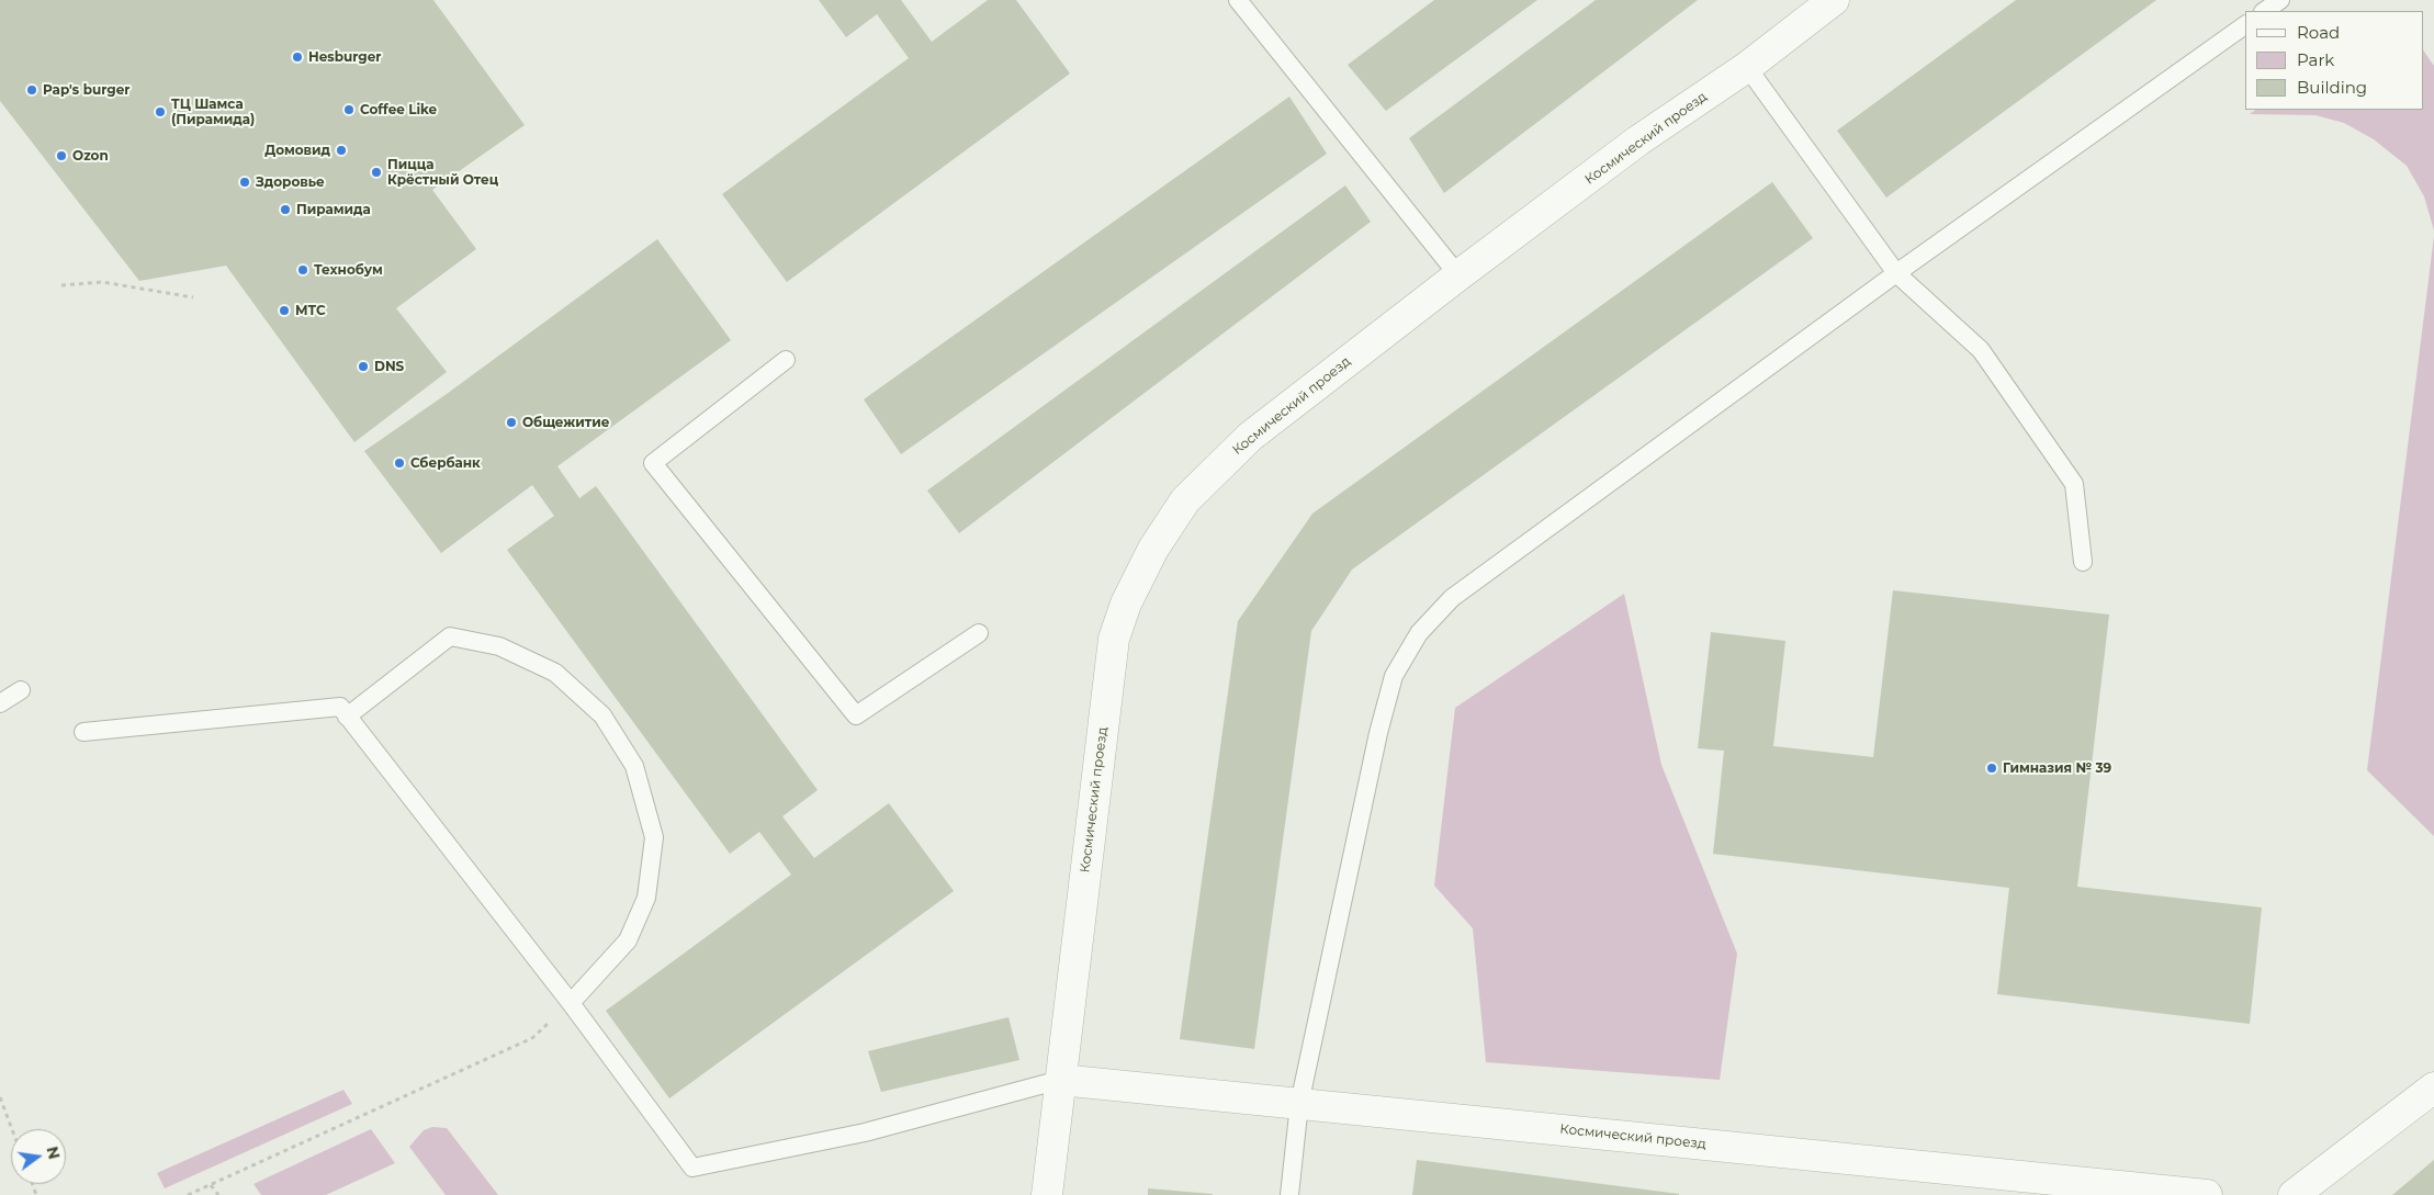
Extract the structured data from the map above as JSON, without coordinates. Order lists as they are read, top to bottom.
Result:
{
  "streets": {
    "street": ["Космический проезд"]
  },
  "places": [
    "Hesburger",
    "Pap's burger",
    "Coffee Like",
    "ТЦ Шамса (Пирамида)",
    "Домовид",
    "Ozon",
    "Пицца Крёстный Отец",
    "Здоровье",
    "Пирамида",
    "Технобум",
    "МТС",
    "DNS",
    "Общежитие",
    "Сбербанк",
    "Гимназия № 39"
  ],
  "legend": ["Road", "Park", "Building"],
  "north": "right"
}
